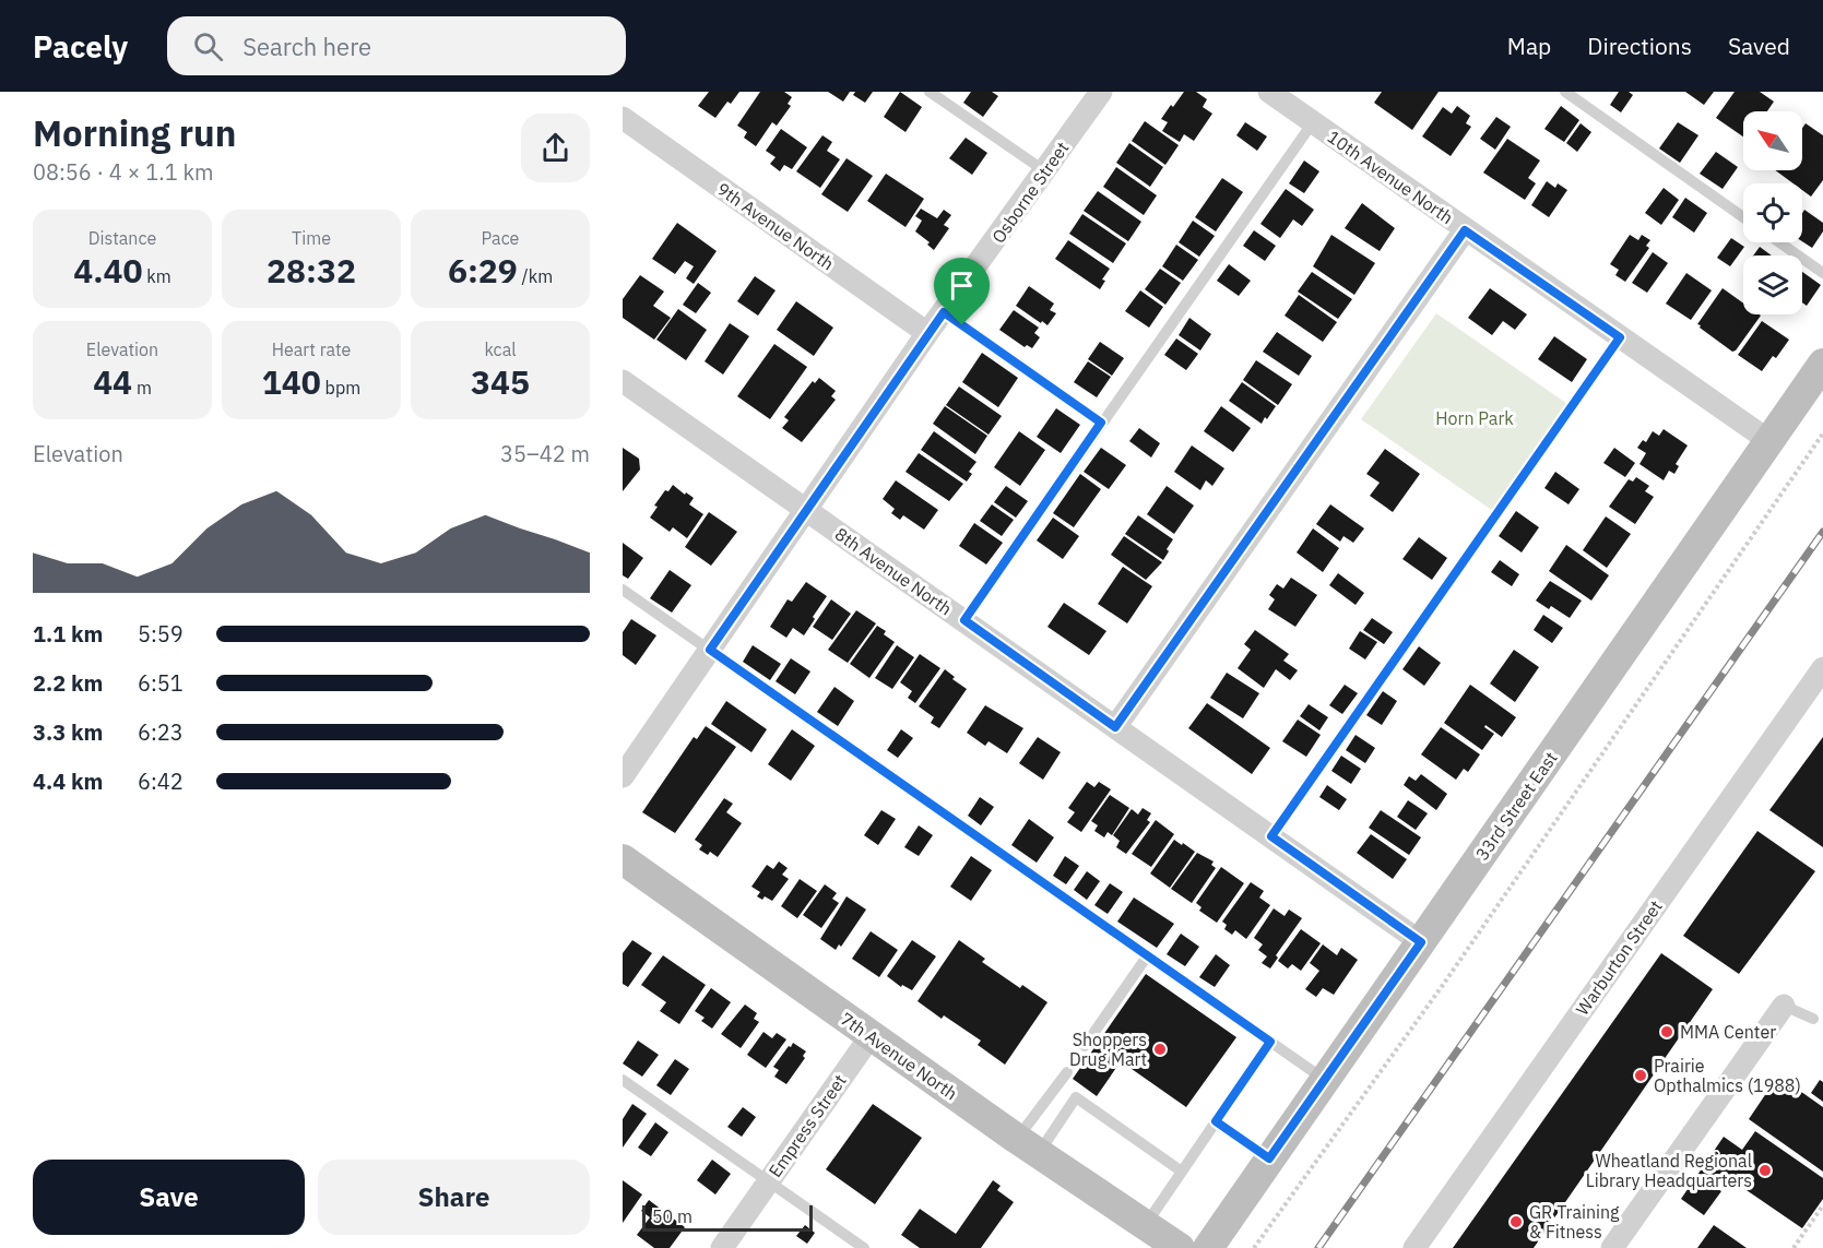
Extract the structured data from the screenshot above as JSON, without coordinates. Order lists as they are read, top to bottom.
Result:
{
  "streets": {
    "street": [
      "10th Avenue North",
      "Osborne Street",
      "9th Avenue North",
      "8th Avenue North",
      "33rd Street East",
      "Warburton Street",
      "7th Avenue North",
      "Empress Street"
    ]
  },
  "crossings": [
    ["10th Avenue North", "33rd Street East"],
    ["Osborne Street", "9th Avenue North"],
    ["Osborne Street", "8th Avenue North"],
    ["8th Avenue North", "33rd Street East"],
    ["7th Avenue North", "Empress Street"]
  ],
  "parks": ["Horn Park"],
  "places": [
    "MMA Center",
    "Shoppers Drug Mart",
    "Prairie Opthalmics (1988)",
    "Wheatland Regional Library Headquarters",
    "GR Training & Fitness"
  ],
  "scale_bar": "50 m",
  "north": "top left",
  "page": {
    "header": "Pacely",
    "search": "Search here",
    "nav": ["Map", "Directions", "Saved"],
    "heading": ["Morning run", "08:56 · 4 × 1.1 km"],
    "stats": [
      ["Distance", "4.40 km"],
      ["Time", "28:32"],
      ["Pace", "6:29 /km"],
      ["Elevation", "44 m"],
      ["Heart rate", "140 bpm"],
      ["kcal", "345"]
    ],
    "chart": ["Elevation", "35–42 m"],
    "list": [
      {
        "name": "1.1 km",
        "note": "5:59"
      },
      {
        "name": "2.2 km",
        "note": "6:51"
      },
      {
        "name": "3.3 km",
        "note": "6:23"
      },
      {
        "name": "4.4 km",
        "note": "6:42"
      }
    ],
    "buttons": ["Save", "Share"],
    "scale": "50 m"
  }
}
